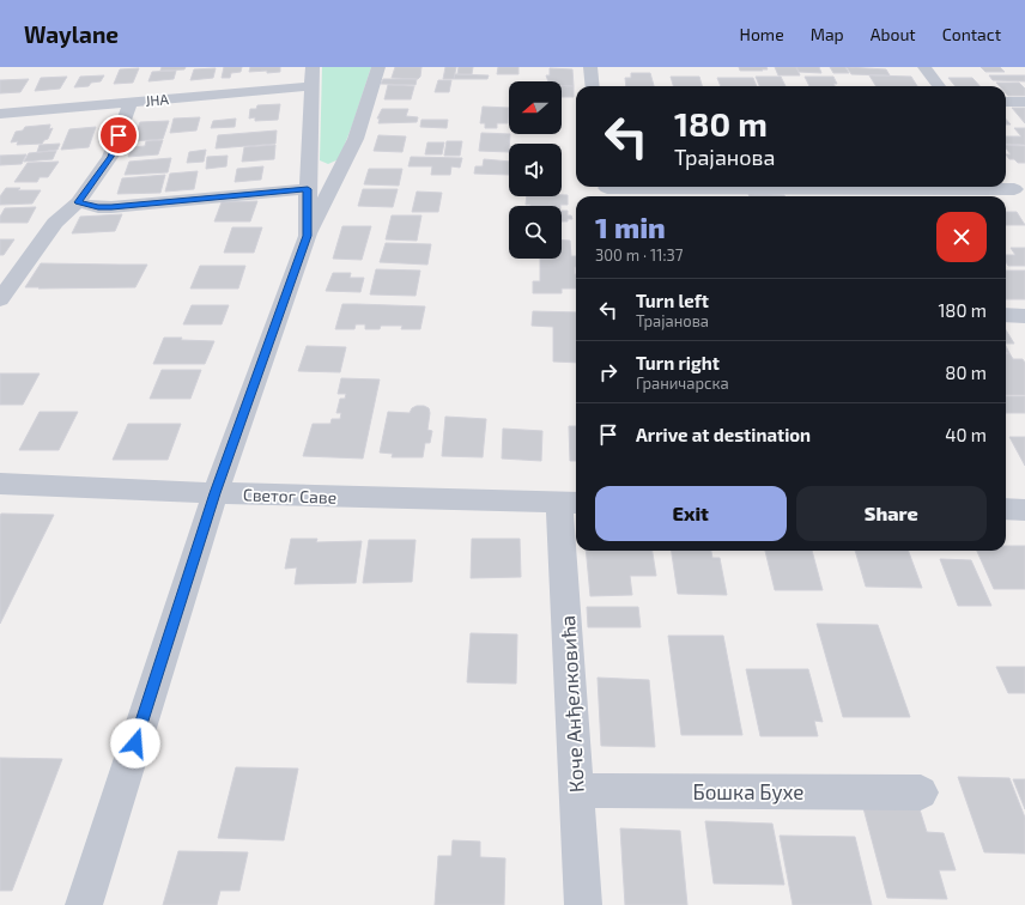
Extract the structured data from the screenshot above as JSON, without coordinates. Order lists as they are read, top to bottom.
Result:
{
  "streets": {
    "street": [
      "ЈНА",
      "Светог Саве",
      "Коче Анђелковића",
      "Бошка Бухе"
    ]
  },
  "crossings": [
    ["Светог Саве", "Коче Анђелковића"],
    ["Коче Анђелковића", "Бошка Бухе"]
  ],
  "north": "left",
  "page": {
    "header": "Waylane",
    "nav": [
      "Home",
      "Map",
      "About",
      "Contact"
    ],
    "turn": ["180 m", "Трајанова"],
    "heading": ["1 min", "300 m · 11:37"],
    "list": [
      {
        "name": "Turn left",
        "note": "Трајанова",
        "value": "180 m"
      },
      {
        "name": "Turn right",
        "note": "Граничарска",
        "value": "80 m"
      },
      {
        "name": "Arrive at destination",
        "value": "40 m"
      }
    ],
    "buttons": ["Exit", "Share"]
  }
}
